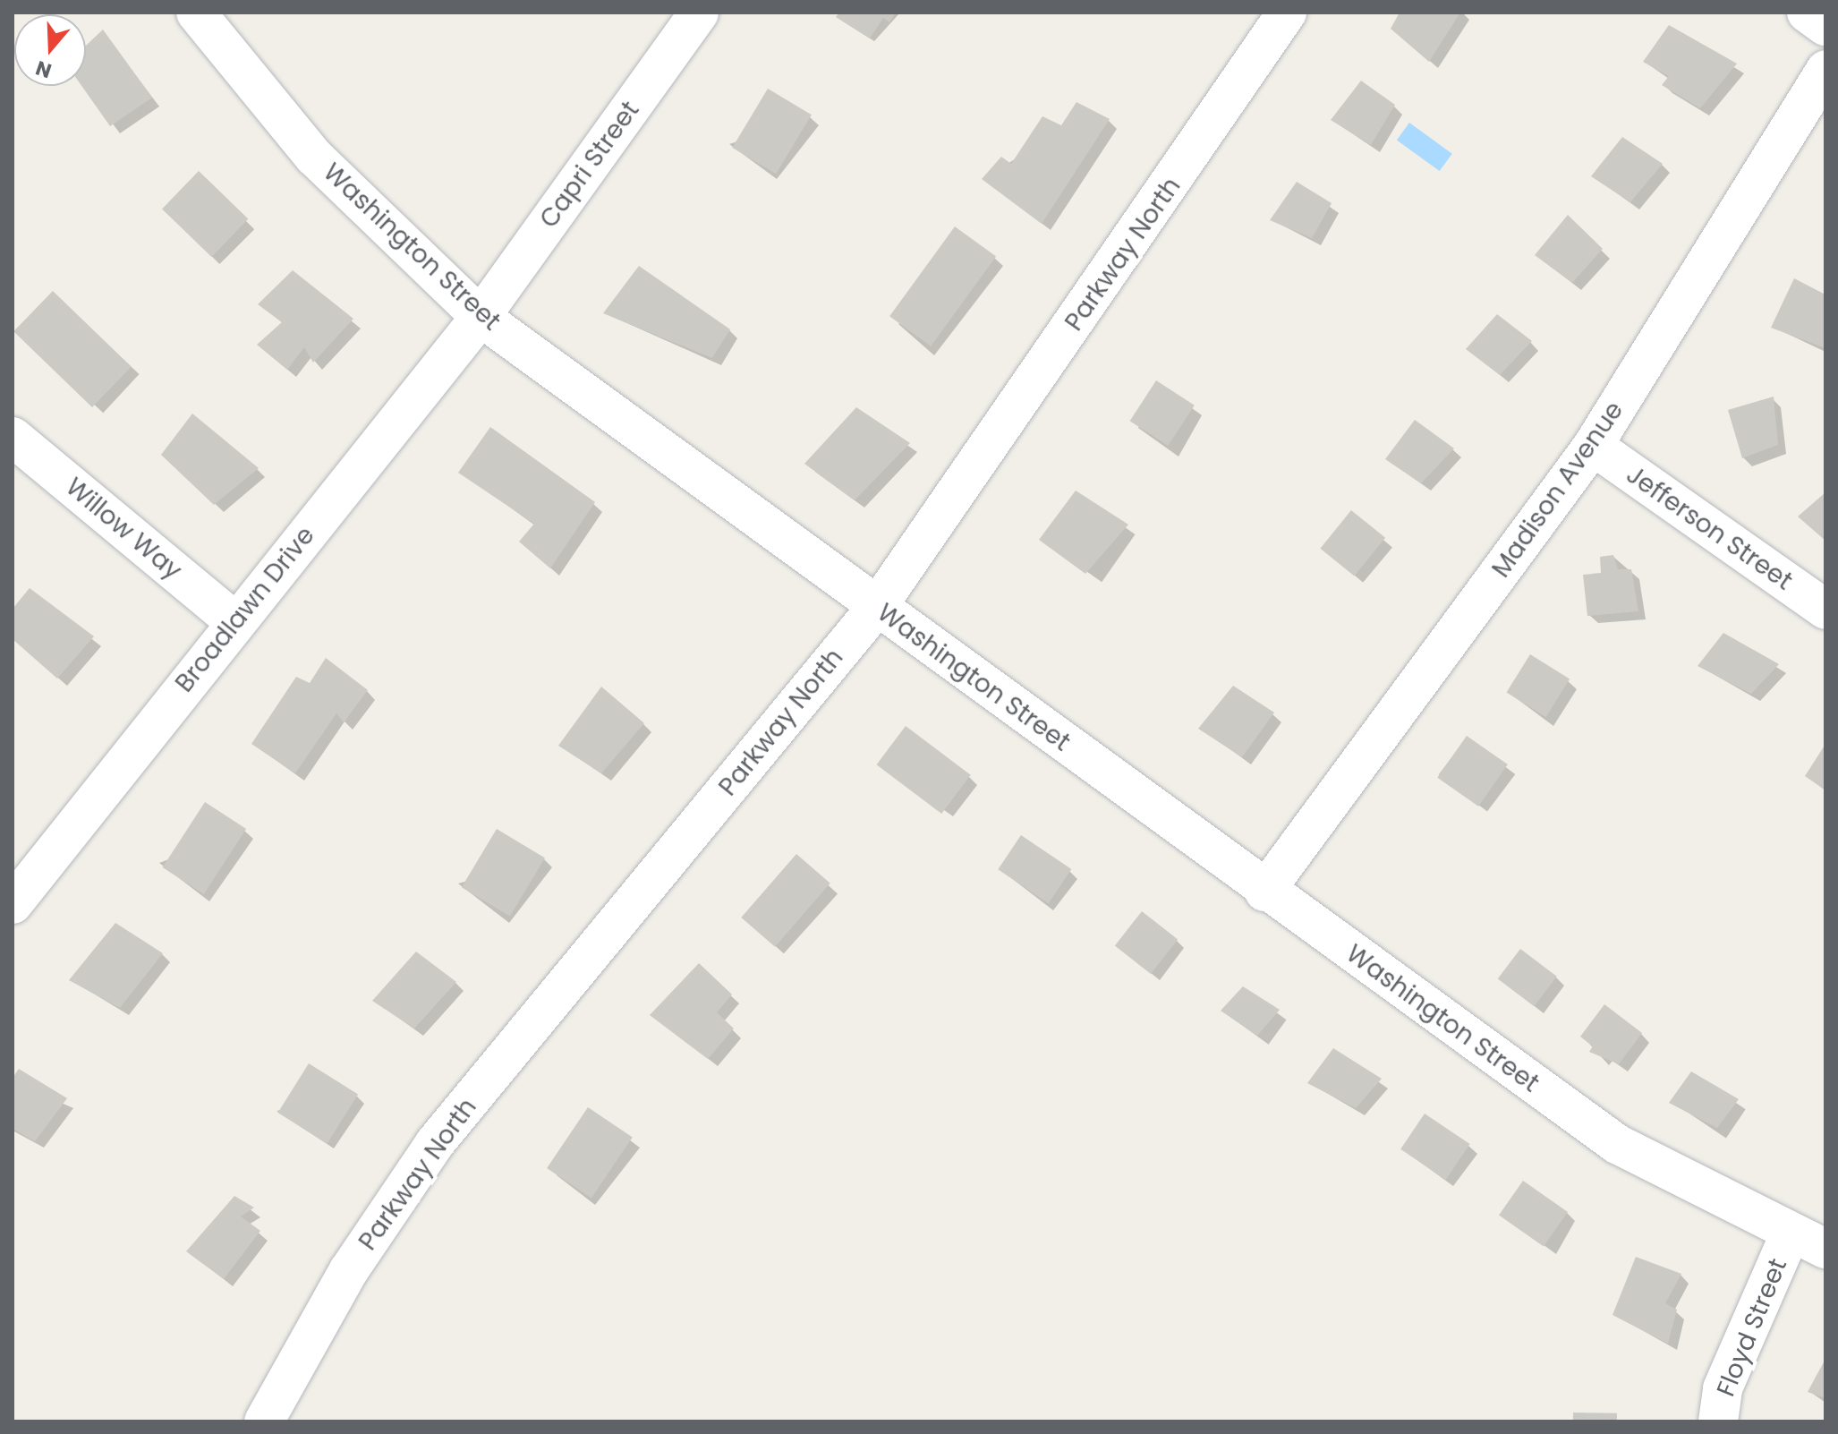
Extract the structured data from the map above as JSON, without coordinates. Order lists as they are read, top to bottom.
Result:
{
  "streets": {
    "street": [
      "Capri Street",
      "Washington Street",
      "Parkway North",
      "Madison Avenue",
      "Jefferson Street",
      "Willow Way",
      "Broadlawn Drive",
      "Floyd Street"
    ]
  },
  "crossings": [
    ["Capri Street", "Washington Street"],
    ["Capri Street", "Broadlawn Drive"],
    ["Washington Street", "Parkway North"],
    ["Washington Street", "Madison Avenue"],
    ["Washington Street", "Broadlawn Drive"],
    ["Washington Street", "Floyd Street"],
    ["Madison Avenue", "Jefferson Street"],
    ["Willow Way", "Broadlawn Drive"]
  ],
  "north": "bottom"
}
